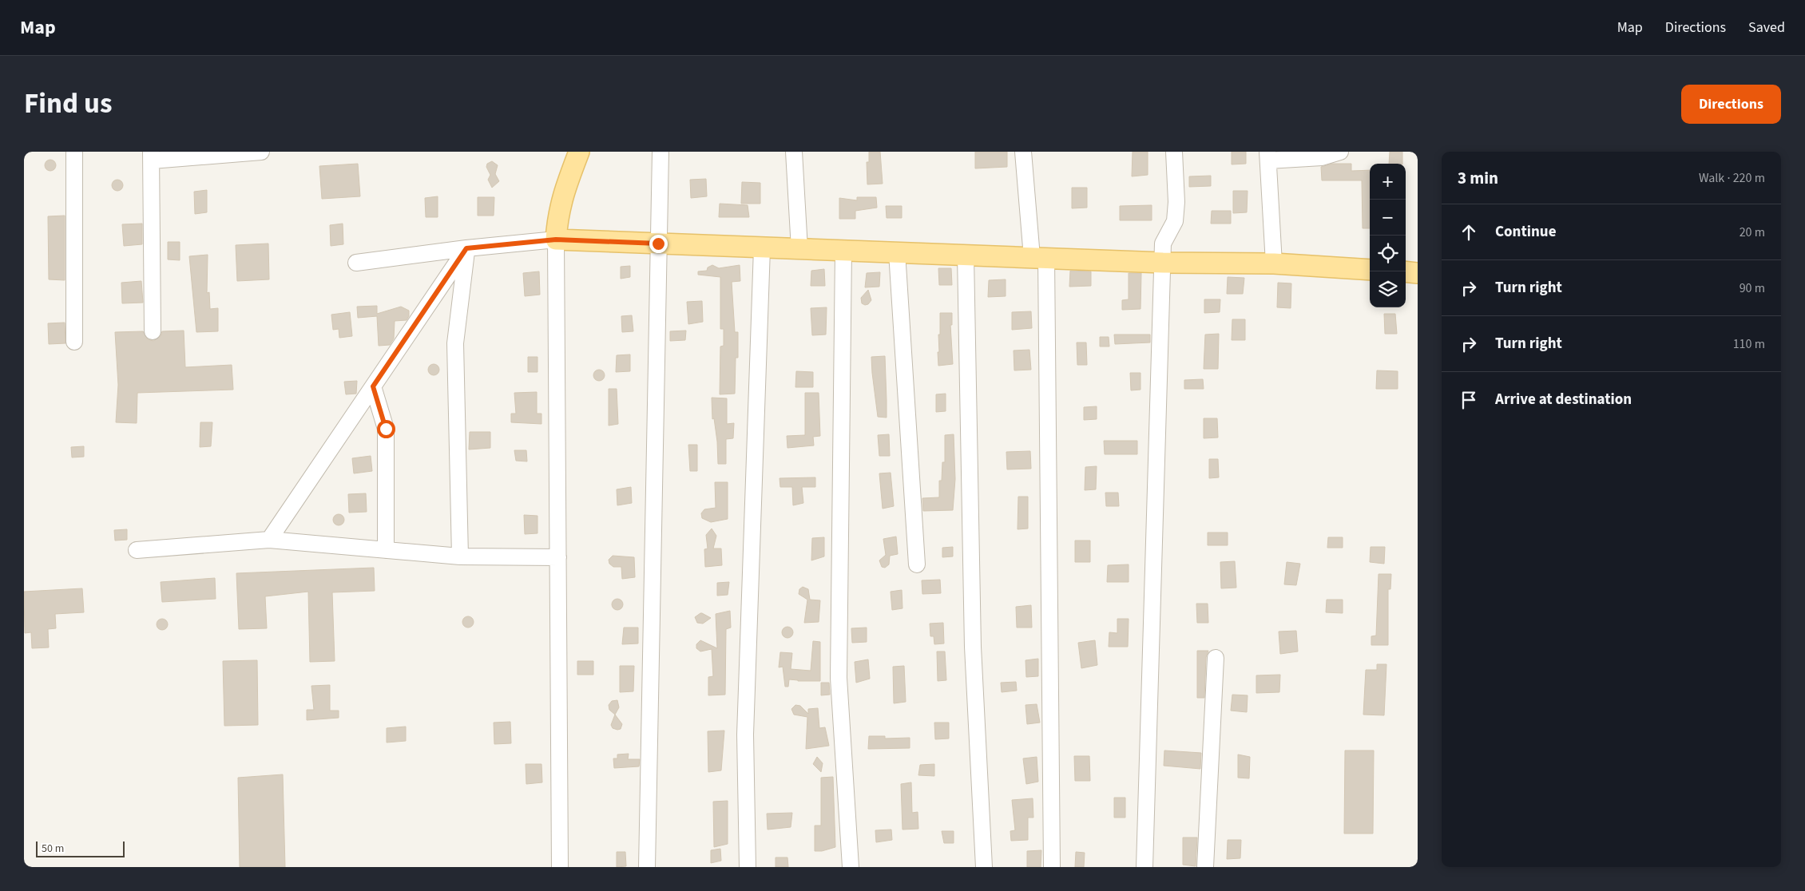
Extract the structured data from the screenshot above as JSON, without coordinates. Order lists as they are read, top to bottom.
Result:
{
  "scale_bar": "50 m",
  "page": {
    "header": "Map",
    "nav": ["Map", "Directions", "Saved"],
    "title": "Find us",
    "buttons": "Directions",
    "heading": ["3 min", "Walk · 220 m"],
    "map_buttons": ["+", "−"],
    "list": [
      ["Continue", "20 m"],
      ["Turn right", "90 m"],
      ["Turn right", "110 m"],
      "Arrive at destination"
    ],
    "scale": "50 m"
  }
}
